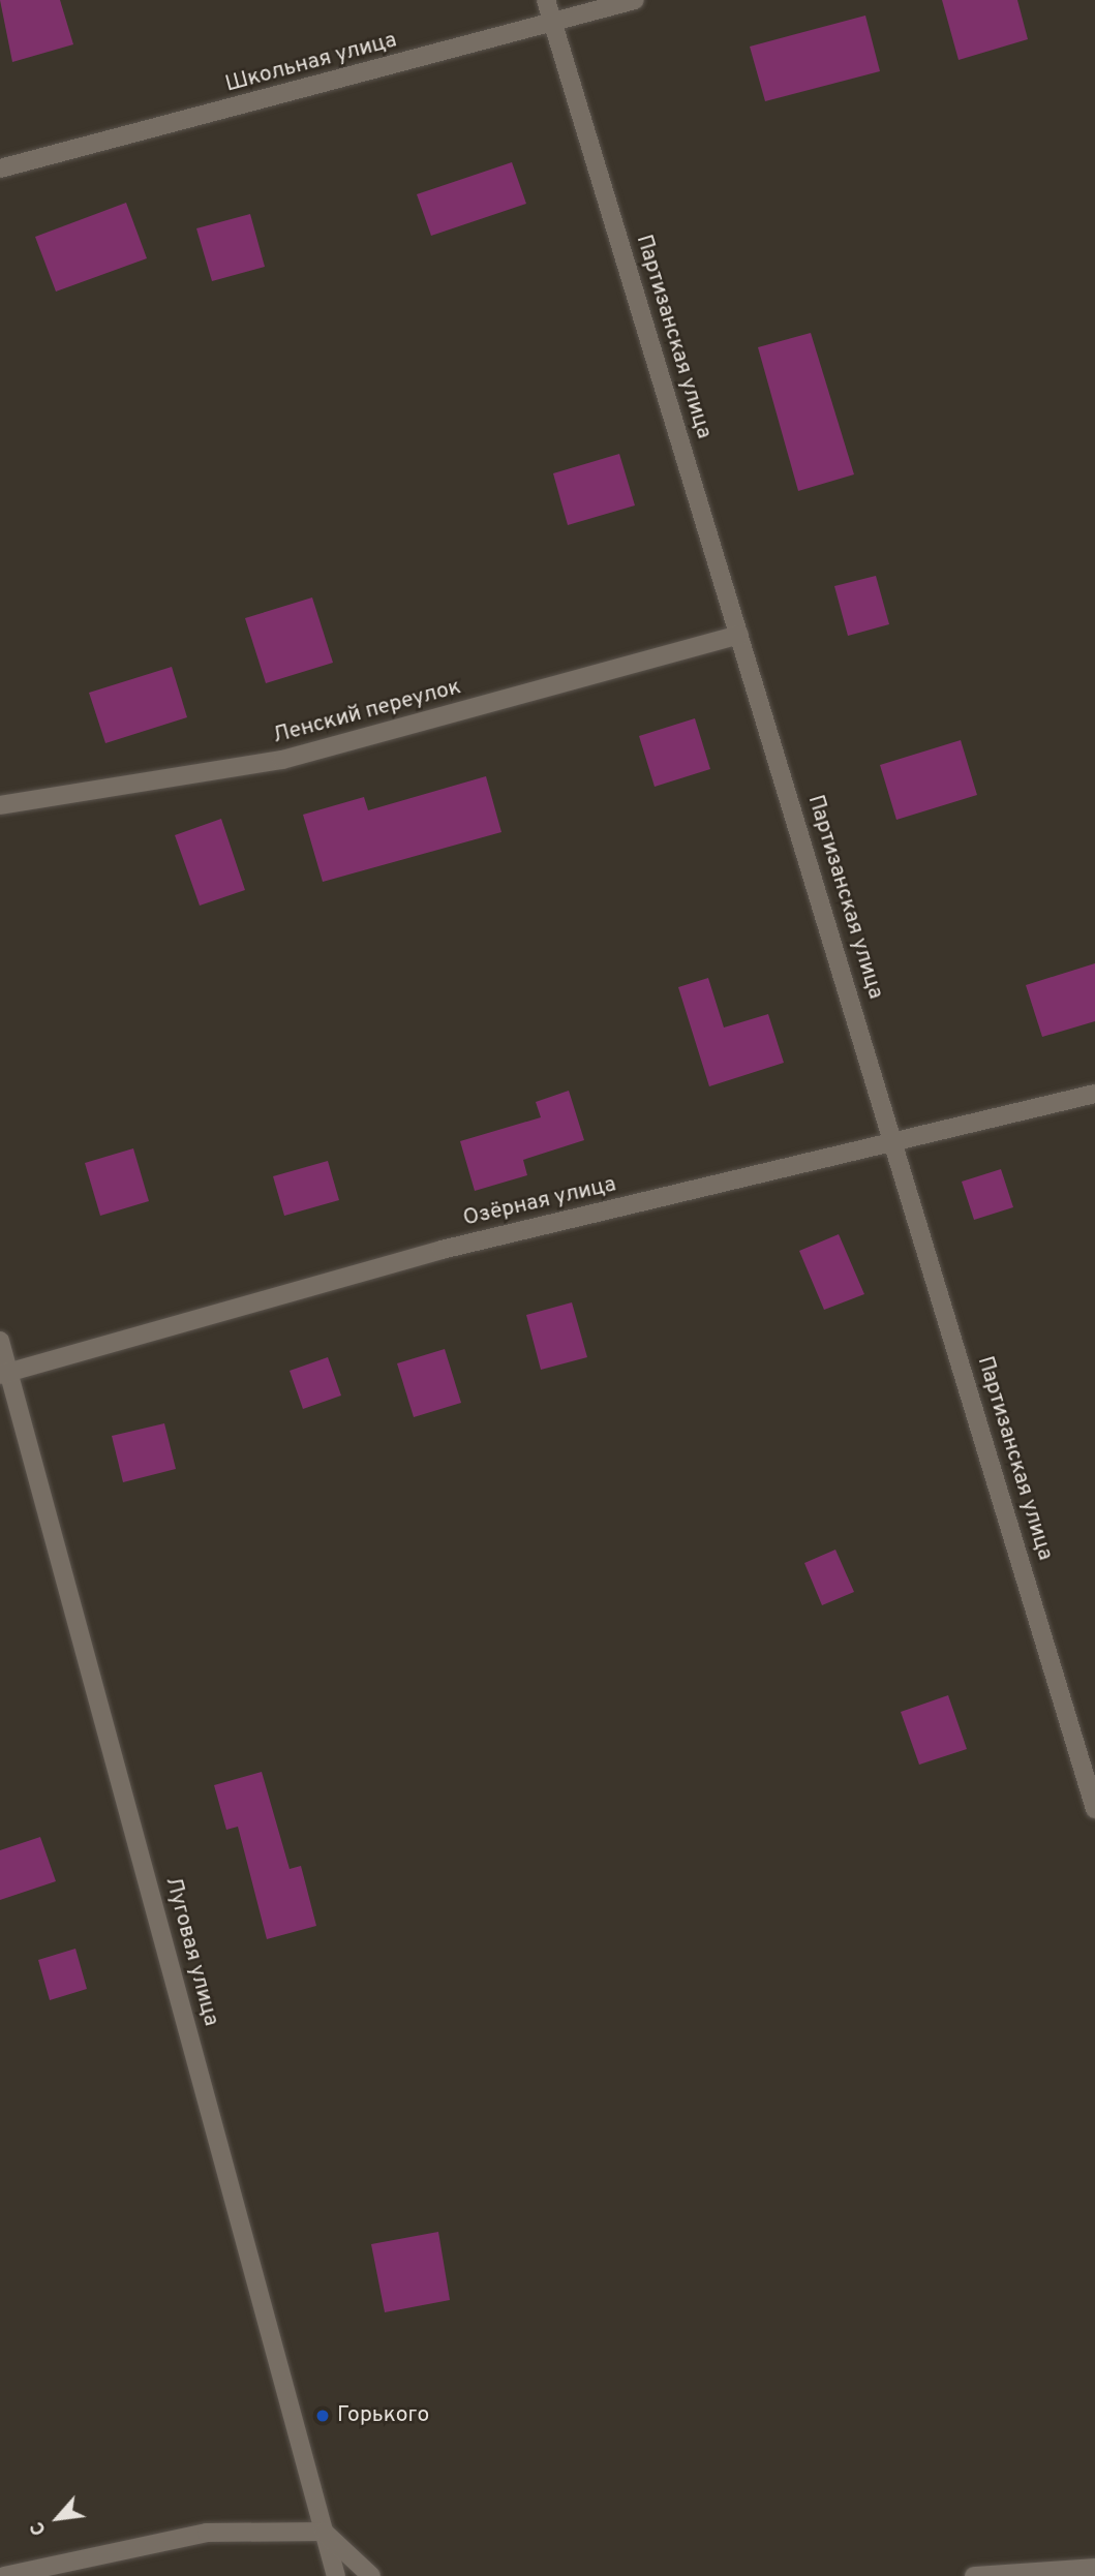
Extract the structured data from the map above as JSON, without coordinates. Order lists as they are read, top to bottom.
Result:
{
  "streets": {
    "street": [
      "Школьная улица",
      "Партизанская улица",
      "Ленский переулок",
      "Озёрная улица",
      "Луговая улица"
    ]
  },
  "crossings": [
    ["Школьная улица", "Партизанская улица"],
    ["Партизанская улица", "Ленский переулок"],
    ["Партизанская улица", "Озёрная улица"],
    ["Озёрная улица", "Луговая улица"]
  ],
  "places": ["Горького"],
  "north": "bottom left"
}
